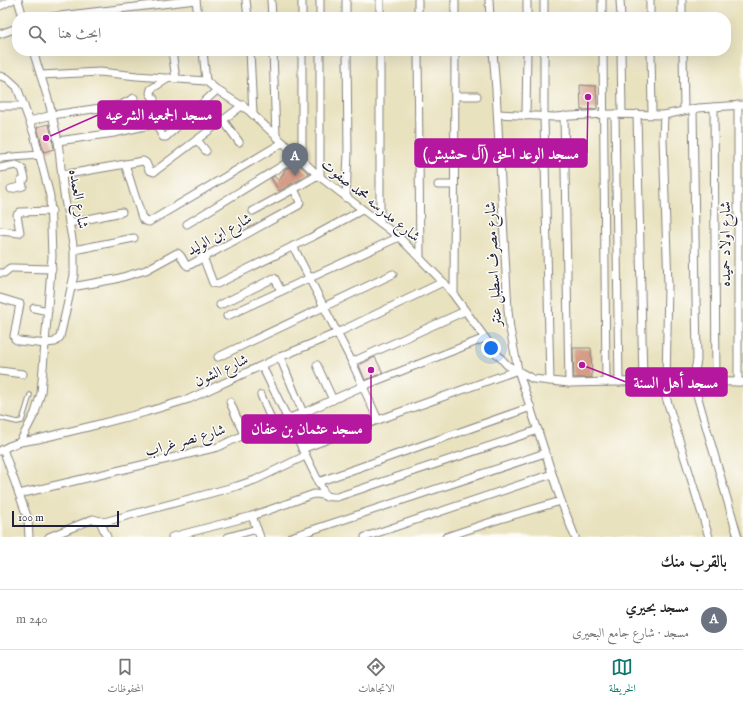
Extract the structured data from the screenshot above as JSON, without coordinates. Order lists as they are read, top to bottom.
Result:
{
  "streets": {
    "street": [
      "شارع العمده",
      "شارع مدرسه محمد صفوت",
      "شارع ابن الوليد",
      "شارع اولاد حميده",
      "شارع مصرف اسطبل عنتر",
      "شارع الشون",
      "شارع نصر غراب"
    ]
  },
  "crossings": [
    ["شارع العمده", "شارع ابن الوليد"],
    ["شارع العمده", "شارع الشون"],
    ["شارع مدرسه محمد صفوت", "شارع اولاد حميده"],
    ["شارع مدرسه محمد صفوت", "شارع مصرف اسطبل عنتر"],
    ["شارع مدرسه محمد صفوت", "شارع الشون"],
    ["شارع مدرسه محمد صفوت", "شارع نصر غراب"]
  ],
  "places": [
    "مسجد الوعد الحق (آل حشيش)",
    "مسجد الجمعيه الشرعيه",
    "مسجد أهل السنة",
    "مسجد عثمان بن عفان"
  ],
  "scale_bar": "100 m",
  "page": {
    "search": "ابحث هنا",
    "pins": "A",
    "scale": "100 m",
    "heading": "بالقرب منك",
    "list": [
      {
        "mark": "A",
        "name": "مسجد بحيري",
        "note": "مسجد · شارع جامع البحيرى",
        "value": "240 m"
      }
    ],
    "nav": ["الخريطة", "الاتجاهات", "المحفوظات"]
  }
}
